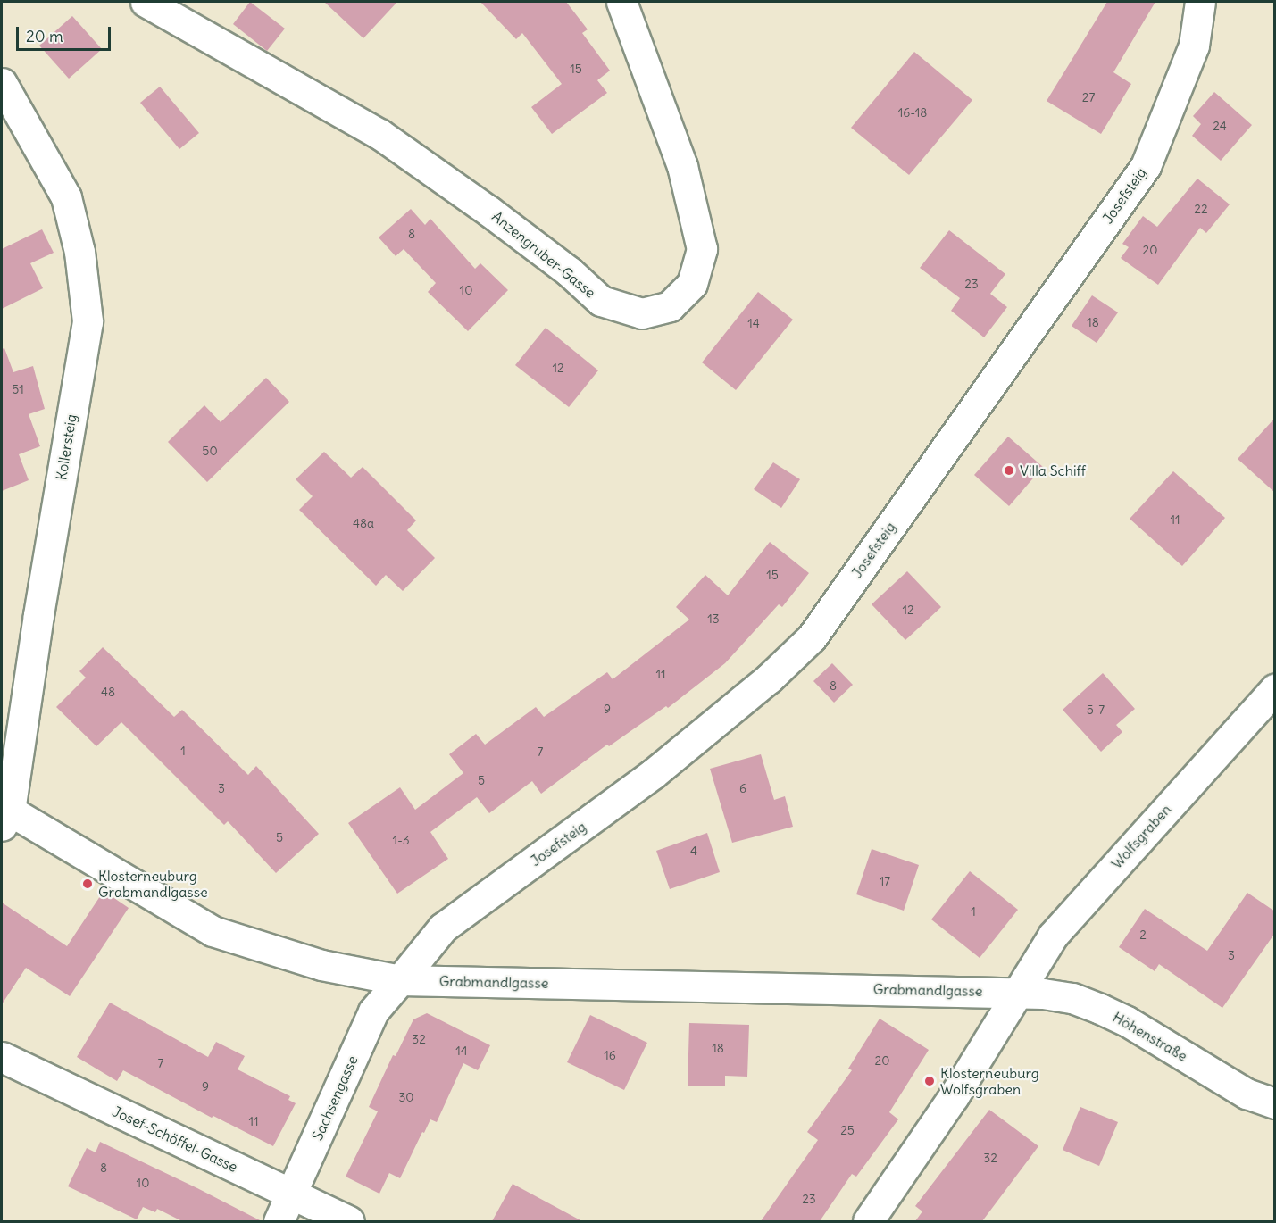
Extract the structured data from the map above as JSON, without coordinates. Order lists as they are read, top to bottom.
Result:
{
  "streets": {
    "street": [
      "Josefsteig",
      "Anzengruber-Gasse",
      "Kollersteig",
      "Wolfsgraben",
      "Grabmandlgasse",
      "Höhenstraße",
      "Sachsengasse",
      "Josef-Schöffel-Gasse"
    ]
  },
  "crossings": [
    ["Josefsteig", "Grabmandlgasse"],
    ["Josefsteig", "Sachsengasse"],
    ["Kollersteig", "Grabmandlgasse"],
    ["Wolfsgraben", "Grabmandlgasse"],
    ["Wolfsgraben", "Höhenstraße"],
    ["Grabmandlgasse", "Höhenstraße"],
    ["Grabmandlgasse", "Sachsengasse"],
    ["Sachsengasse", "Josef-Schöffel-Gasse"]
  ],
  "places": ["Villa Schiff", "Klosterneuburg Grabmandlgasse", "Klosterneuburg Wolfsgraben"],
  "house_numbers": [
    "15",
    "27",
    "16-18",
    "24",
    "22",
    "8",
    "20",
    "23",
    "10",
    "18",
    "14",
    "12",
    "51",
    "50",
    "11",
    "48a",
    "15",
    "12",
    "13",
    "11",
    "8",
    "48",
    "9",
    "5-7",
    "1",
    "7",
    "5",
    "3",
    "6",
    "5",
    "1-3",
    "4",
    "17",
    "1",
    "2",
    "3",
    "32",
    "18",
    "14",
    "16",
    "20",
    "7",
    "9",
    "30",
    "11",
    "25",
    "32",
    "8",
    "10",
    "23"
  ],
  "scale_bar": "20 m"
}
